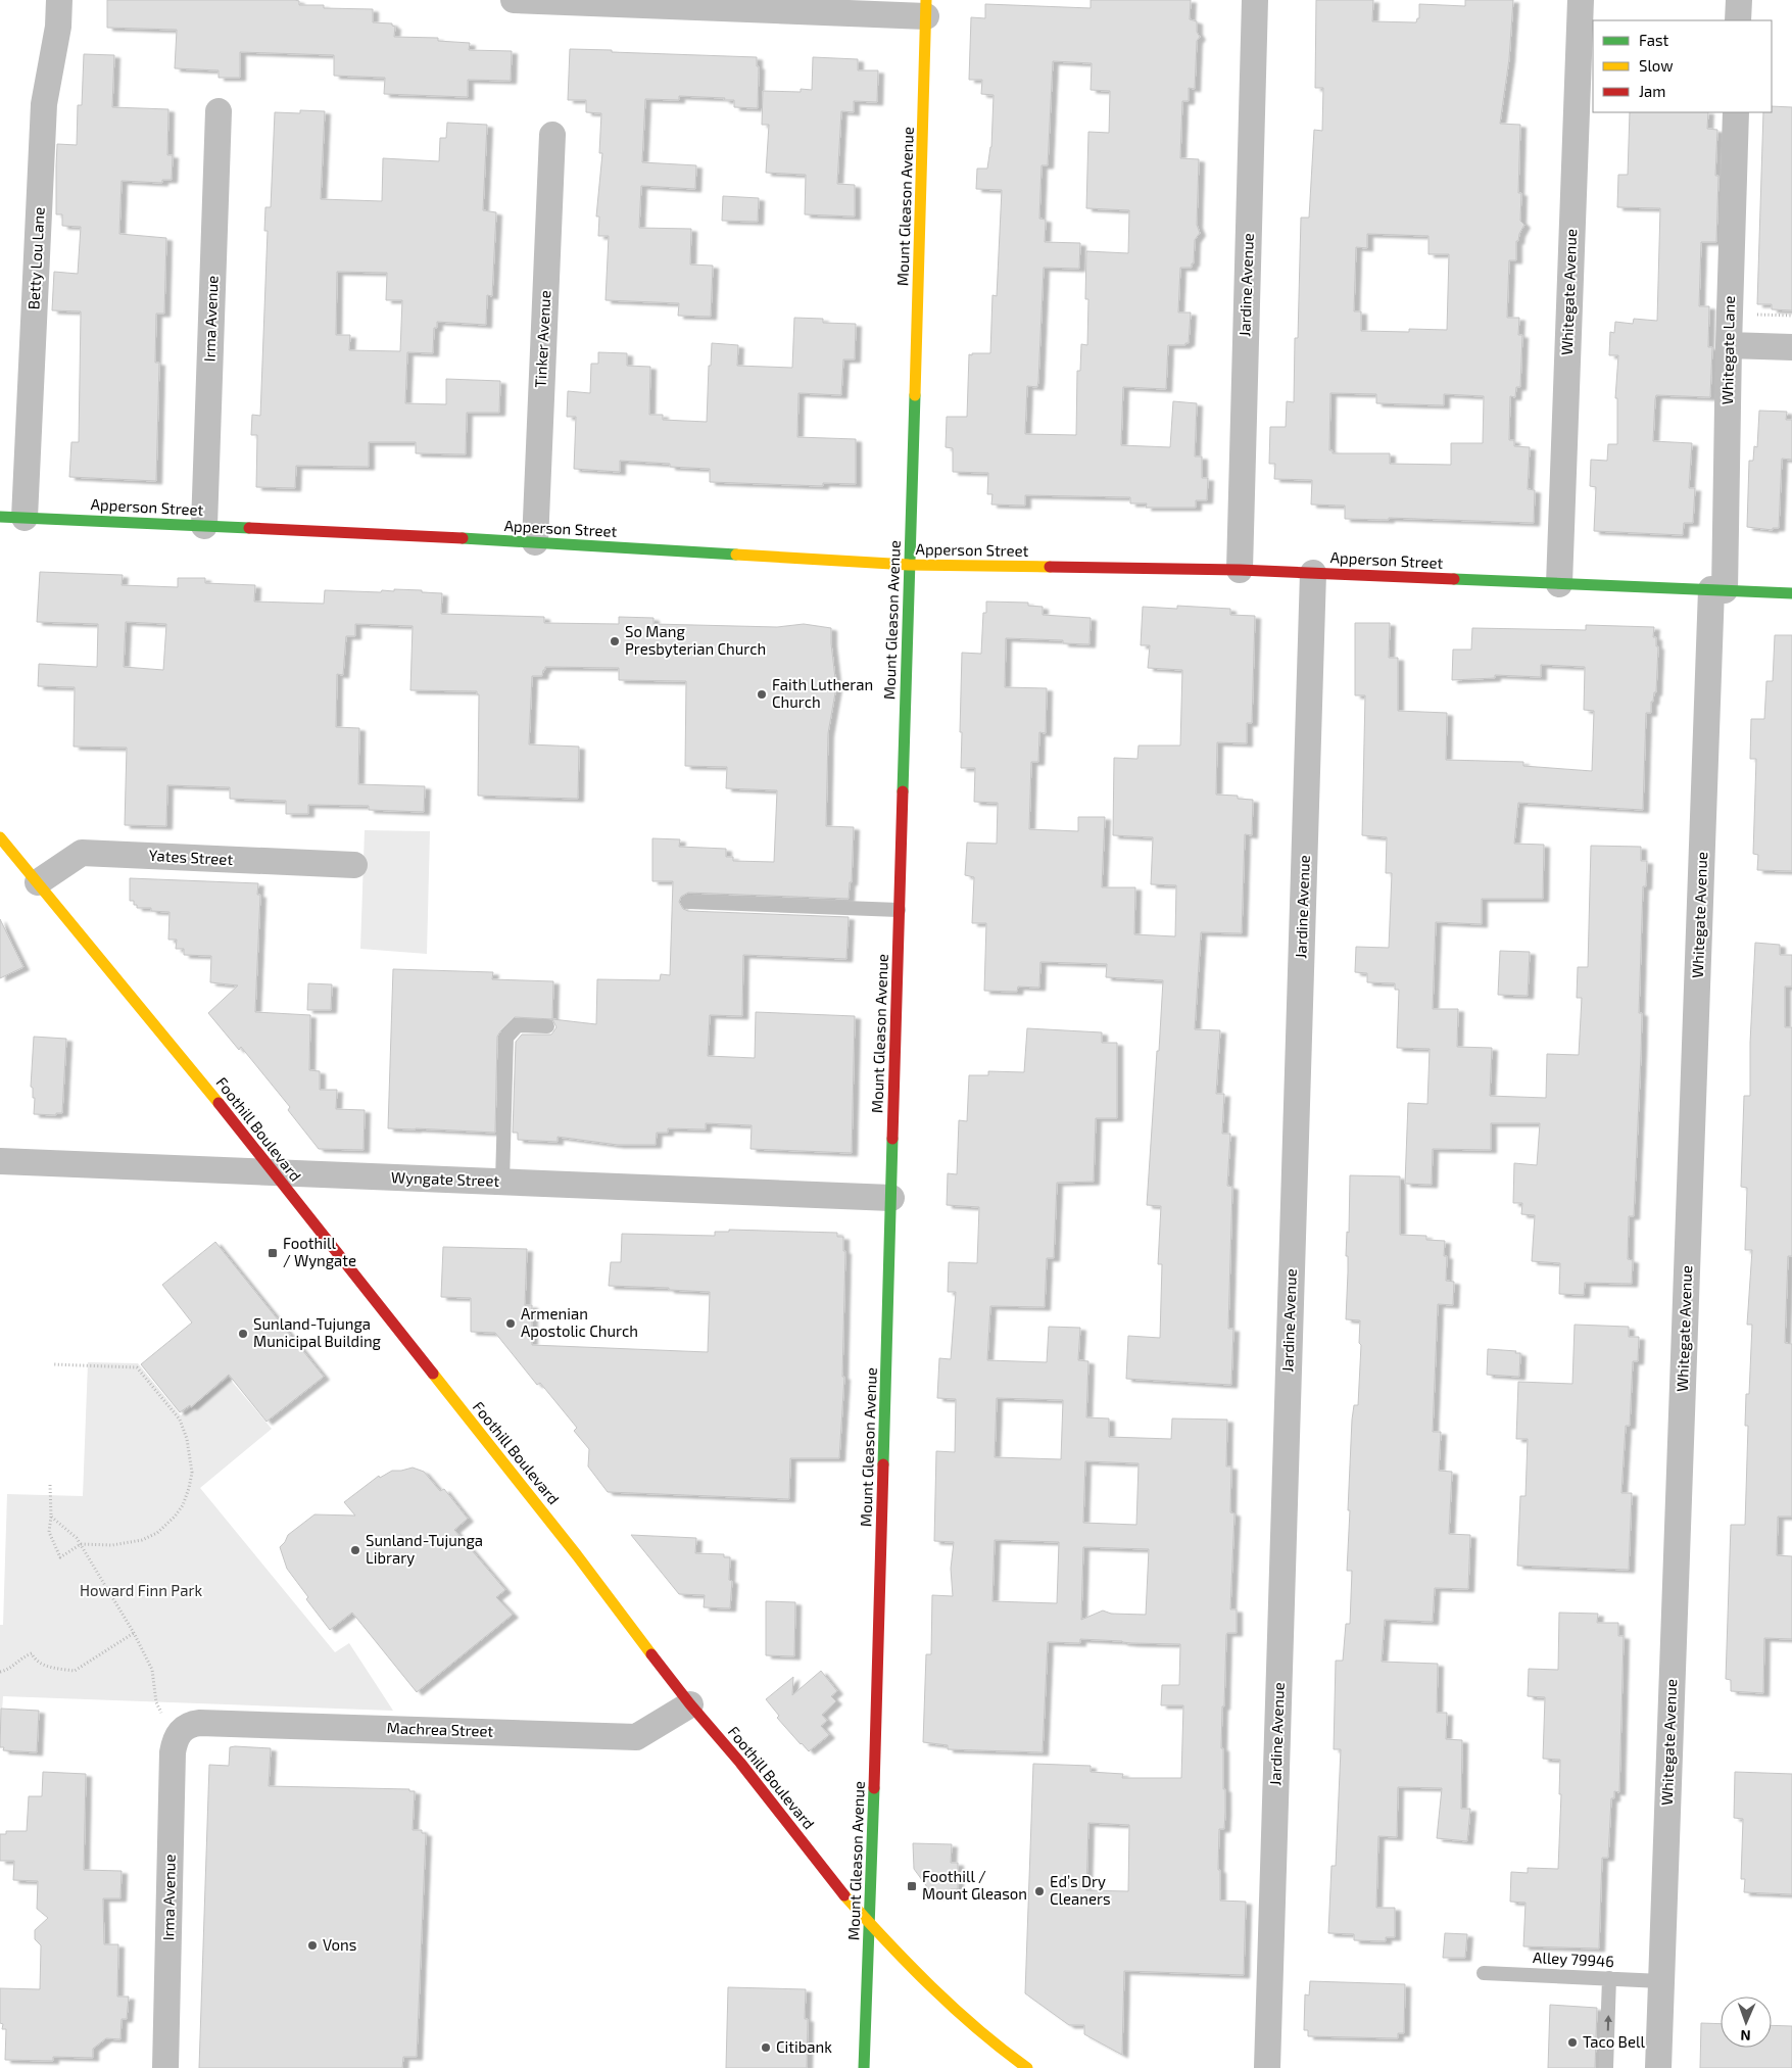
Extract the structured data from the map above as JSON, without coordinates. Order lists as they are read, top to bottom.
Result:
{
  "streets": {
    "street": [
      "Mount Gleason Avenue",
      "Betty Lou Lane",
      "Jardine Avenue",
      "Whitegate Avenue",
      "Irma Avenue",
      "Tinker Avenue",
      "Whitegate Lane",
      "Apperson Street",
      "Yates Street",
      "Foothill Boulevard",
      "Wyngate Street",
      "Machrea Street"
    ],
    "lane": ["Alley 79946"]
  },
  "crossings": [
    ["Mount Gleason Avenue", "Apperson Street"],
    ["Mount Gleason Avenue", "Foothill Boulevard"],
    ["Mount Gleason Avenue", "Wyngate Street"],
    ["Betty Lou Lane", "Apperson Street"],
    ["Jardine Avenue", "Apperson Street"],
    ["Whitegate Avenue", "Whitegate Lane"],
    ["Whitegate Avenue", "Apperson Street"],
    ["Whitegate Avenue", "Alley 79946"],
    ["Irma Avenue", "Apperson Street"],
    ["Irma Avenue", "Machrea Street"],
    ["Tinker Avenue", "Apperson Street"],
    ["Whitegate Lane", "Apperson Street"],
    ["Yates Street", "Foothill Boulevard"],
    ["Foothill Boulevard", "Wyngate Street"],
    ["Foothill Boulevard", "Machrea Street"]
  ],
  "parks": ["Howard Finn Park"],
  "places": {
    "other": [
      "So Mang Presbyterian Church",
      "Faith Lutheran Church",
      "Armenian Apostolic Church",
      "Sunland-Tujunga Municipal Building",
      "Sunland-Tujunga Library",
      "Ed’s Dry Cleaners",
      "Vons",
      "Taco Bell",
      "Citibank"
    ],
    "transit": ["Foothill / Wyngate", "Foothill / Mount Gleason"]
  },
  "legend": ["Fast", "Slow", "Jam"],
  "north": "bottom"
}
